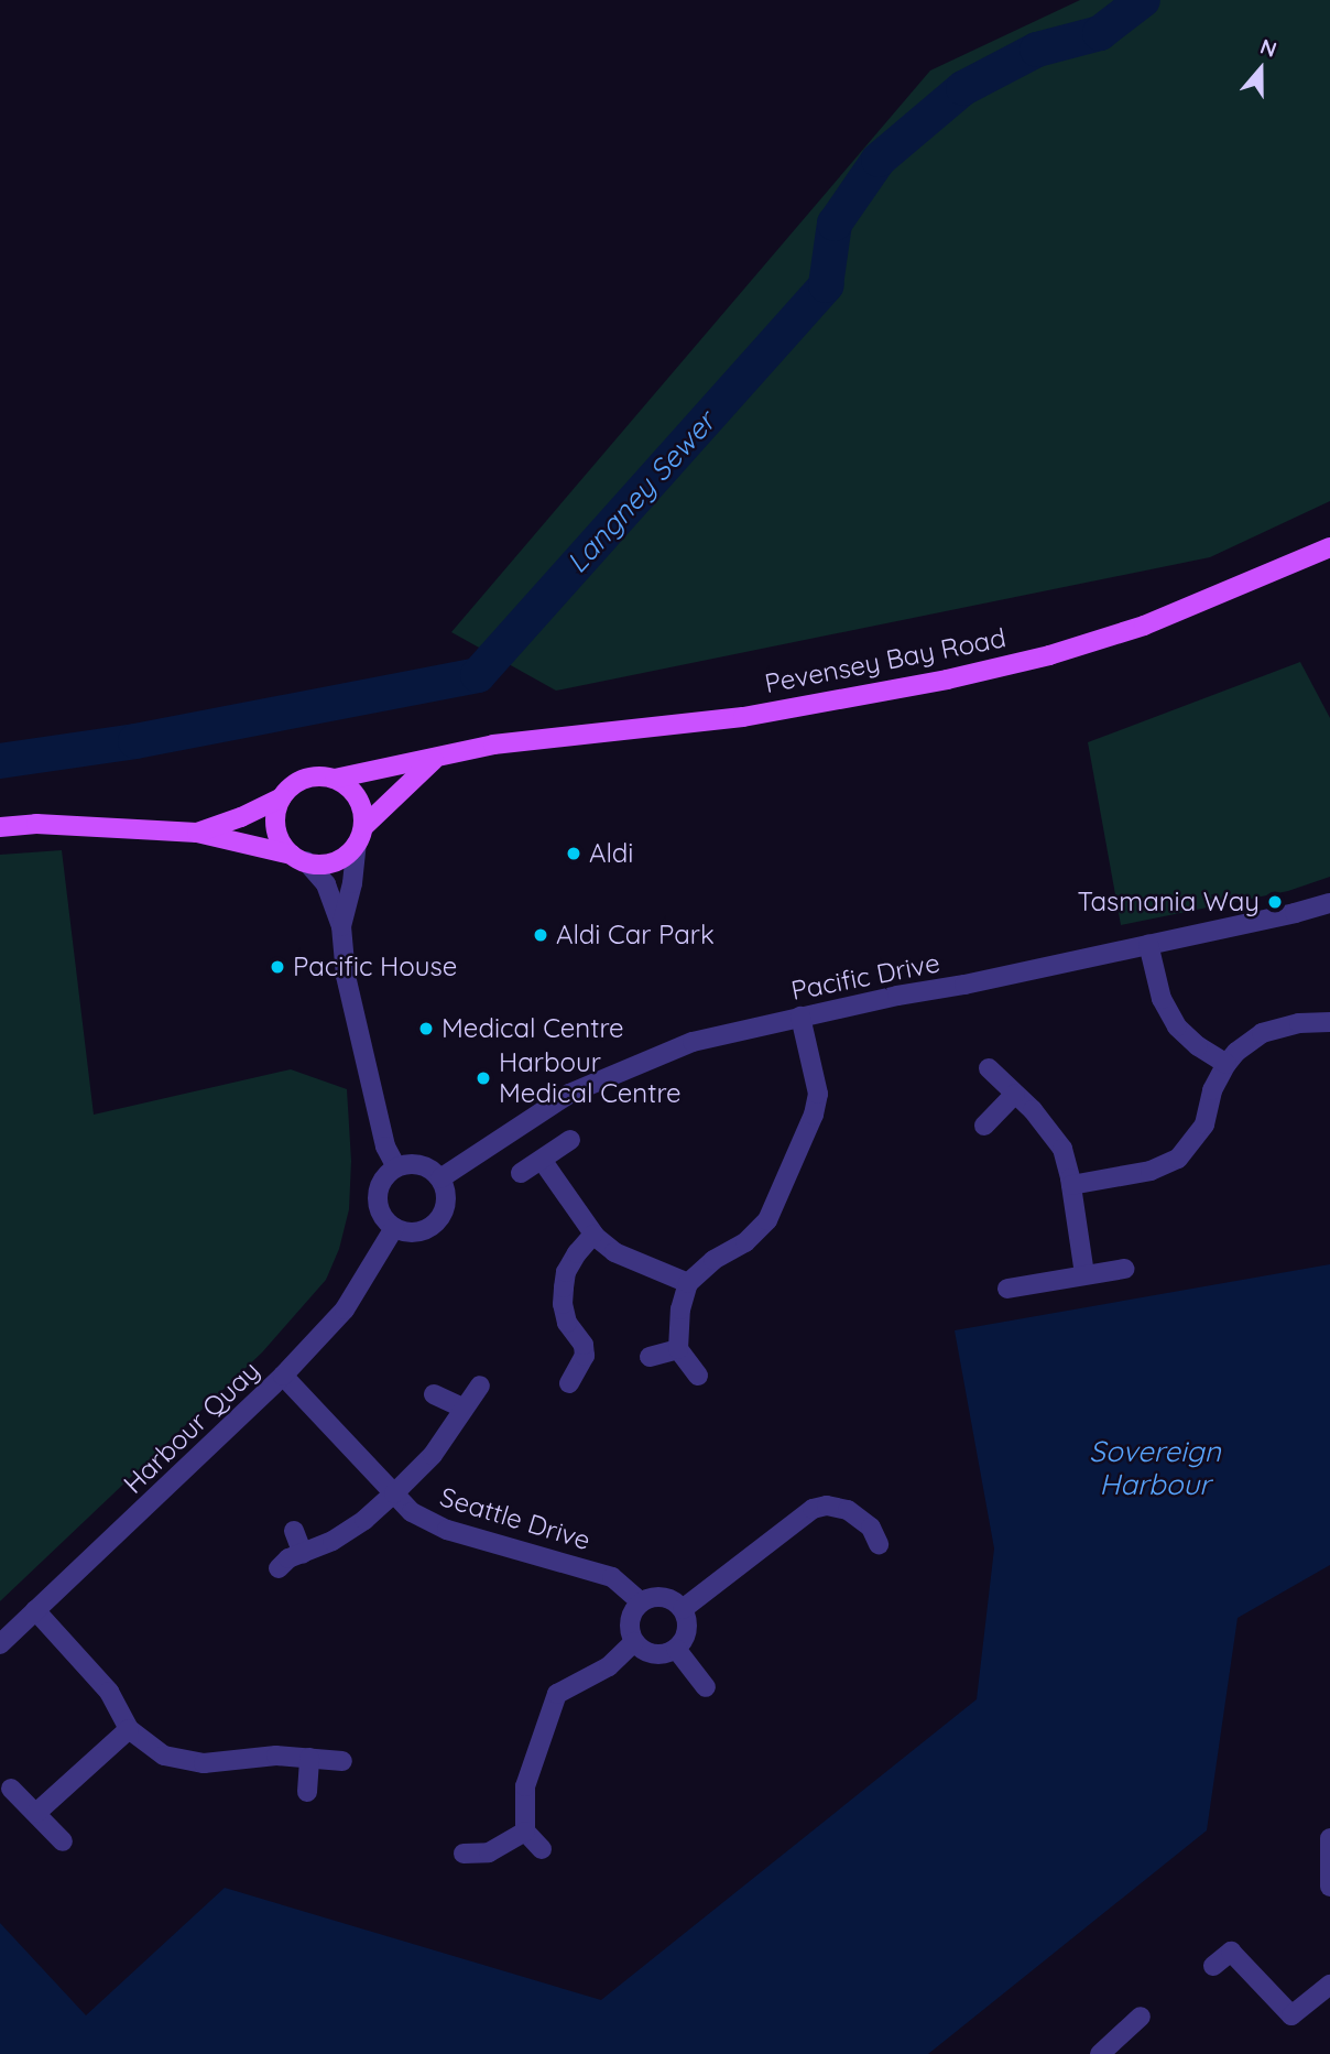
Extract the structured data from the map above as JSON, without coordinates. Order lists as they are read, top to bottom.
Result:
{
  "streets": {
    "main road": ["Pevensey Bay Road"],
    "street": ["Pacific Drive", "Harbour Quay", "Seattle Drive"]
  },
  "crossings": [
    ["Pacific Drive", "Harbour Quay"],
    ["Harbour Quay", "Seattle Drive"]
  ],
  "water": ["Langney Sewer", "Sovereign Harbour"],
  "places": [
    "Aldi",
    "Tasmania Way",
    "Aldi Car Park",
    "Pacific House",
    "Medical Centre",
    "Harbour Medical Centre"
  ],
  "north": "top"
}
